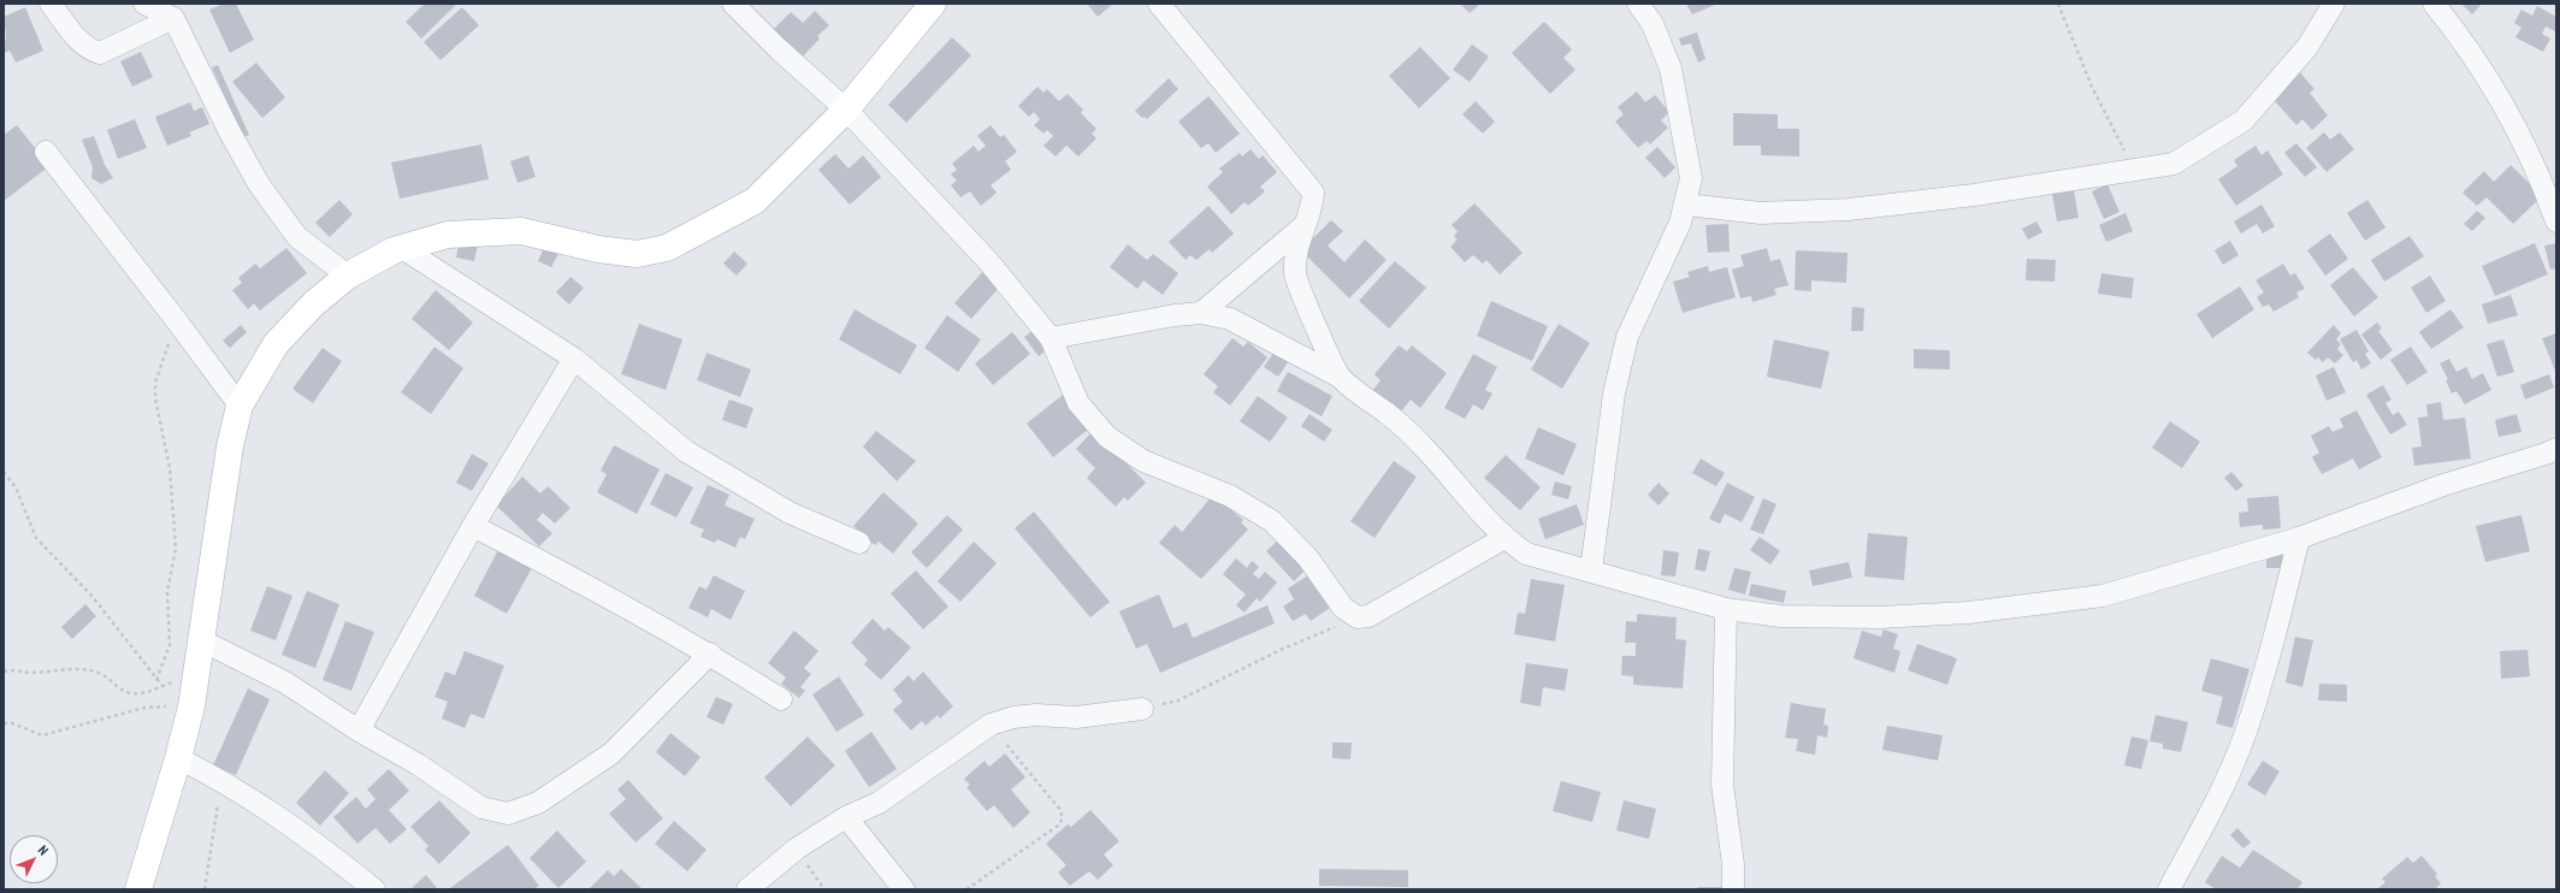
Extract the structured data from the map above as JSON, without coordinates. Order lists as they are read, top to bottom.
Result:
{
  "north": "top right"
}
